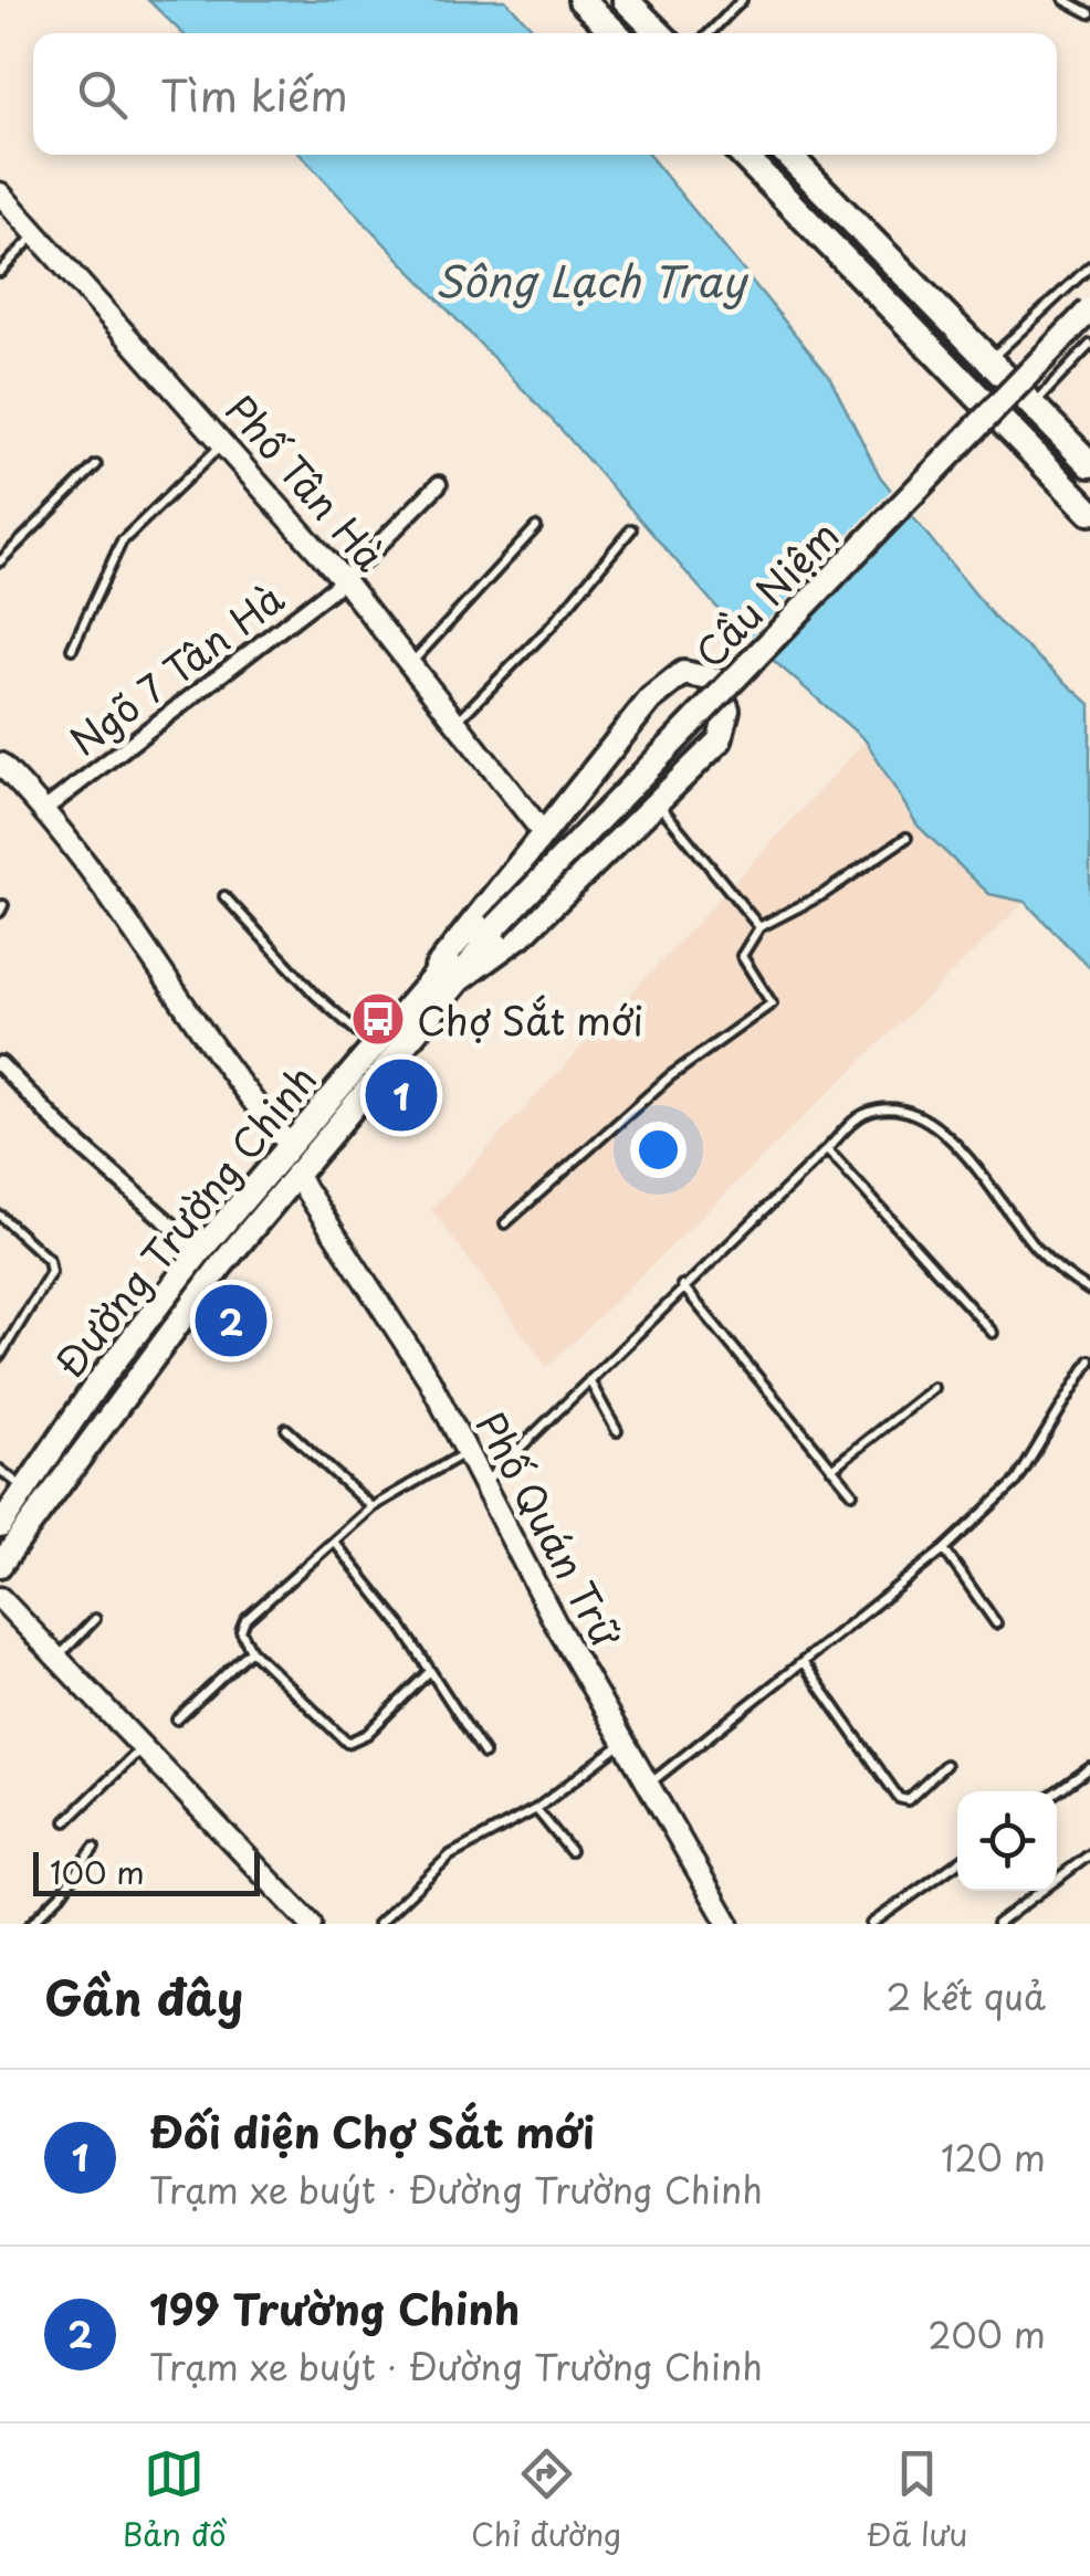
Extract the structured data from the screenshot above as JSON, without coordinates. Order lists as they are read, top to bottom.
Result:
{
  "streets": {
    "main road": ["Cầu Niệm", "Đường Trường Chinh"],
    "street": ["Phố Tân Hà", "Ngõ 7 Tân Hà", "Phố Quán Trữ"]
  },
  "crossings": [
    ["Phố Tân Hà", "Ngõ 7 Tân Hà"],
    ["Phố Tân Hà", "Đường Trường Chinh"],
    ["Cầu Niệm", "Đường Trường Chinh"],
    ["Đường Trường Chinh", "Phố Quán Trữ"]
  ],
  "water": ["Sông Lạch Tray"],
  "places": {
    "bus stop": ["Chợ Sắt mới"]
  },
  "scale_bar": "100 m",
  "page": {
    "search": "Tìm kiếm",
    "pins": ["1", "2"],
    "scale": "100 m",
    "heading": ["Gần đây", "2 kết quả"],
    "list": [
      {
        "mark": "1",
        "name": "Đối diện Chợ Sắt mới",
        "note": "Trạm xe buýt · Đường Trường Chinh",
        "value": "120 m"
      },
      {
        "mark": "2",
        "name": "199 Trường Chinh",
        "note": "Trạm xe buýt · Đường Trường Chinh",
        "value": "200 m"
      }
    ],
    "nav": ["Bản đồ", "Chỉ đường", "Đã lưu"]
  }
}
